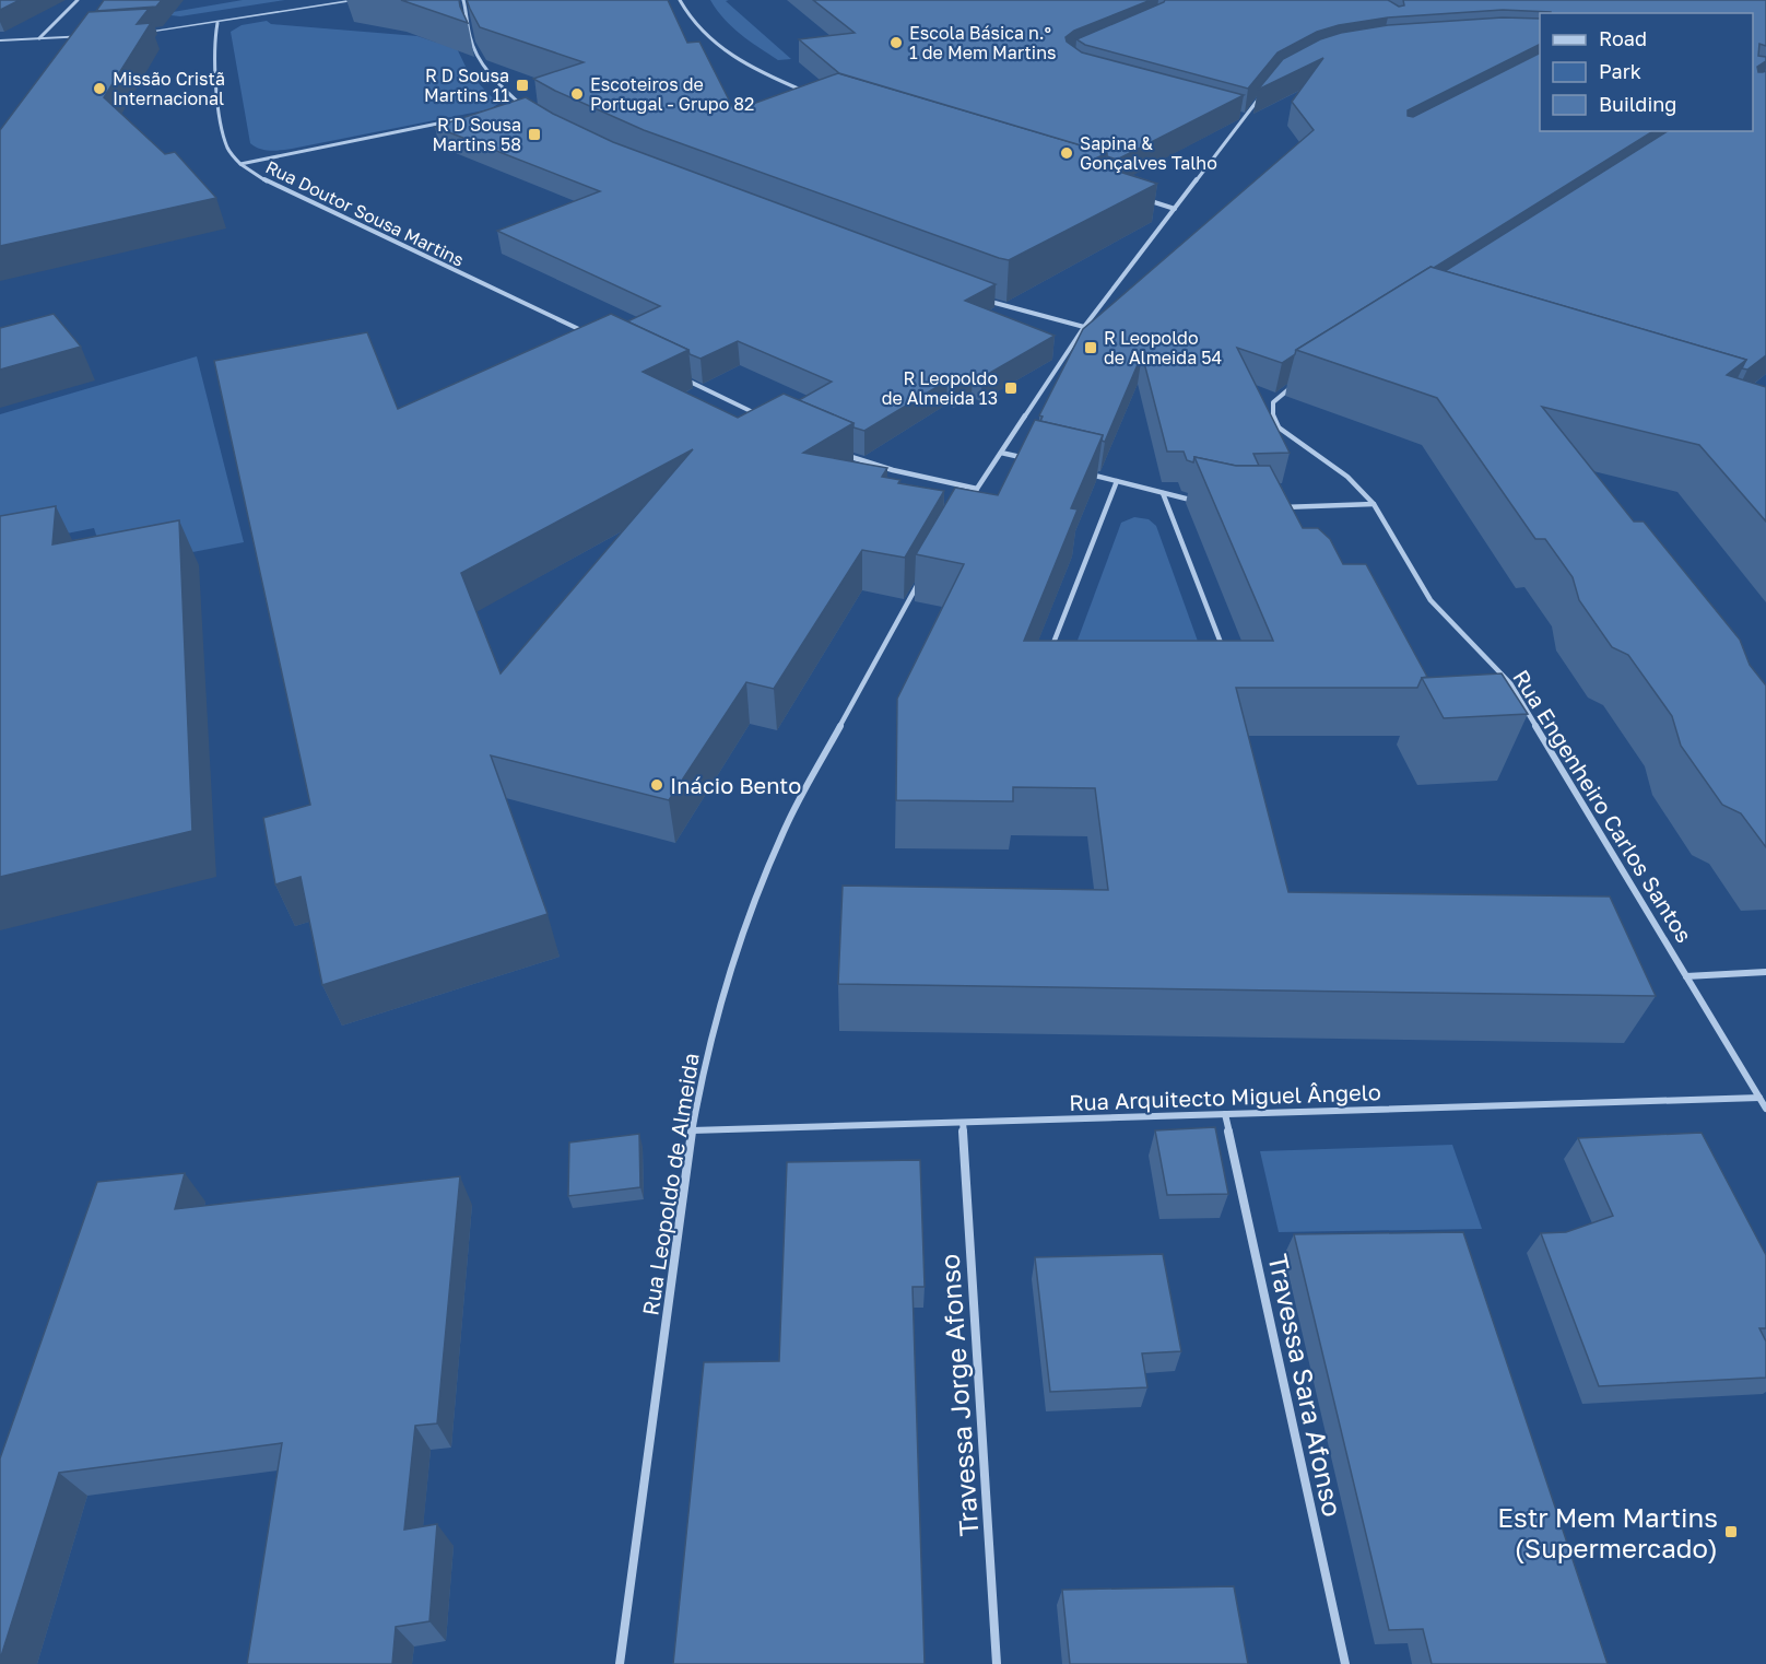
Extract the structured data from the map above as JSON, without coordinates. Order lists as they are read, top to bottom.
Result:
{
  "streets": {
    "street": [
      "Rua Doutor Sousa Martins",
      "Rua Engenheiro Carlos Santos",
      "Rua Arquitecto Miguel Ângelo",
      "Rua Leopoldo de Almeida",
      "Travessa Sara Afonso",
      "Travessa Jorge Afonso"
    ]
  },
  "crossings": [
    ["Rua Engenheiro Carlos Santos", "Rua Arquitecto Miguel Ângelo"],
    ["Rua Arquitecto Miguel Ângelo", "Rua Leopoldo de Almeida"],
    ["Rua Arquitecto Miguel Ângelo", "Travessa Sara Afonso"],
    ["Rua Arquitecto Miguel Ângelo", "Travessa Jorge Afonso"]
  ],
  "places": {
    "other": [
      "Escola Básica n.º 1 de Mem Martins",
      "Missão Cristã Internacional",
      "Escoteiros de Portugal - Grupo 82",
      "Sapina & Gonçalves Talho",
      "Inácio Bento"
    ],
    "transit": [
      "R D Sousa Martins 11",
      "R D Sousa Martins 58",
      "R Leopoldo de Almeida 54",
      "R Leopoldo de Almeida 13",
      "Estr Mem Martins (Supermercado)"
    ]
  },
  "legend": ["Road", "Park", "Building"]
}
